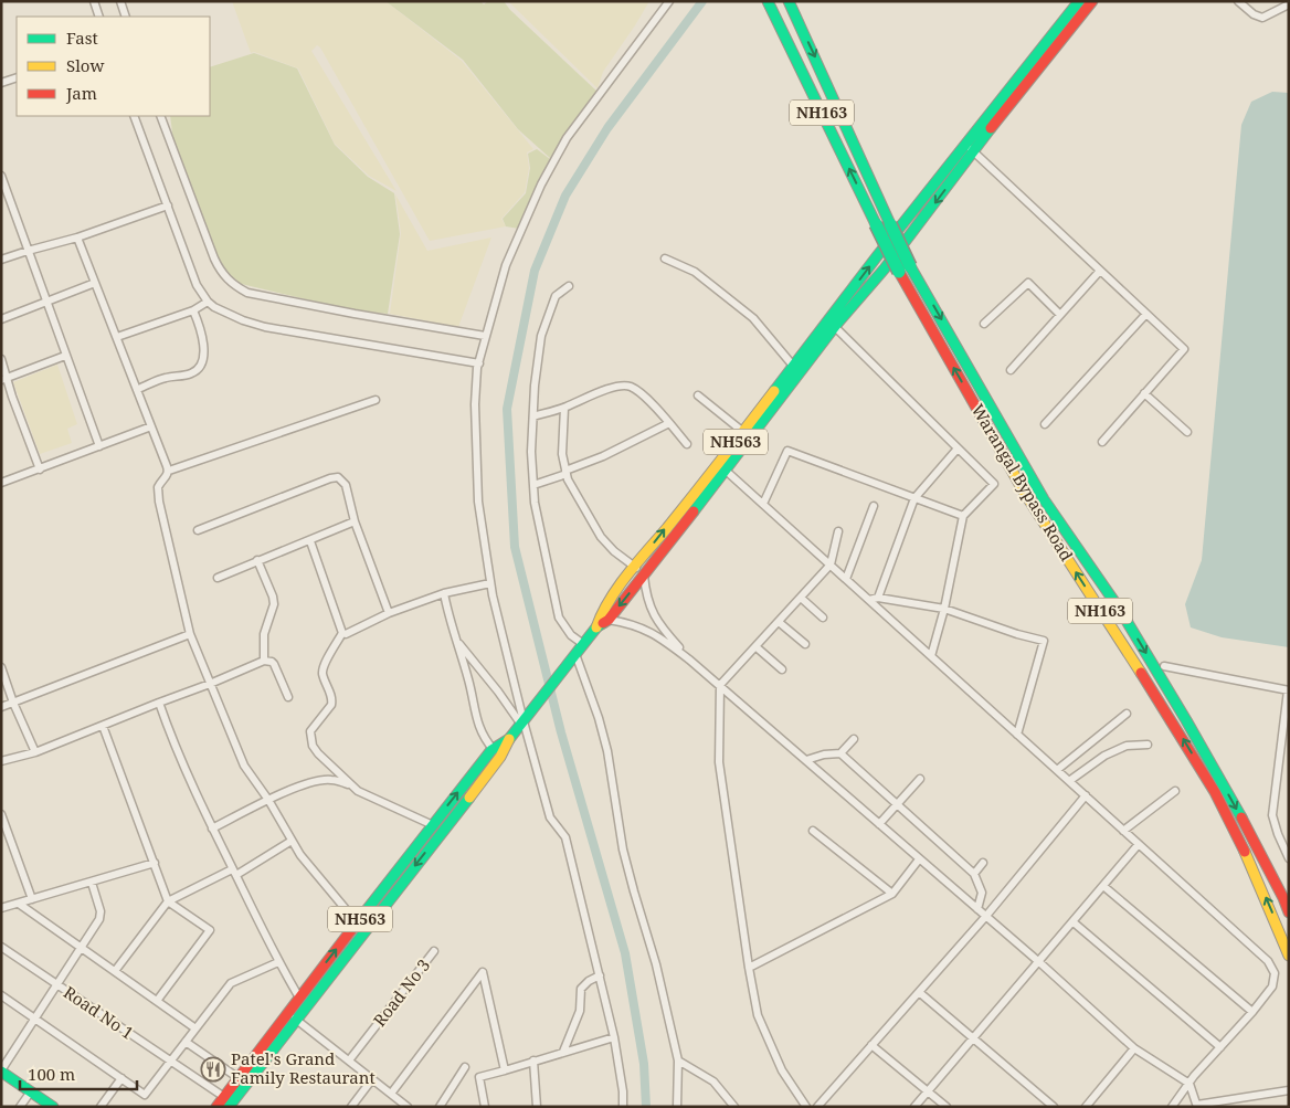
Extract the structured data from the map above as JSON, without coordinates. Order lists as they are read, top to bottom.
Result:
{
  "streets": {
    "main road": ["NH163", "NH563", "Warangal Bypass Road"],
    "street": ["Road No 3", "Road No 1"]
  },
  "crossings": [
    ["NH563", "Road No 1"]
  ],
  "places": {
    "restaurant": ["Patel's Grand Family Restaurant"]
  },
  "legend": ["Fast", "Slow", "Jam"],
  "scale_bar": "100 m"
}
